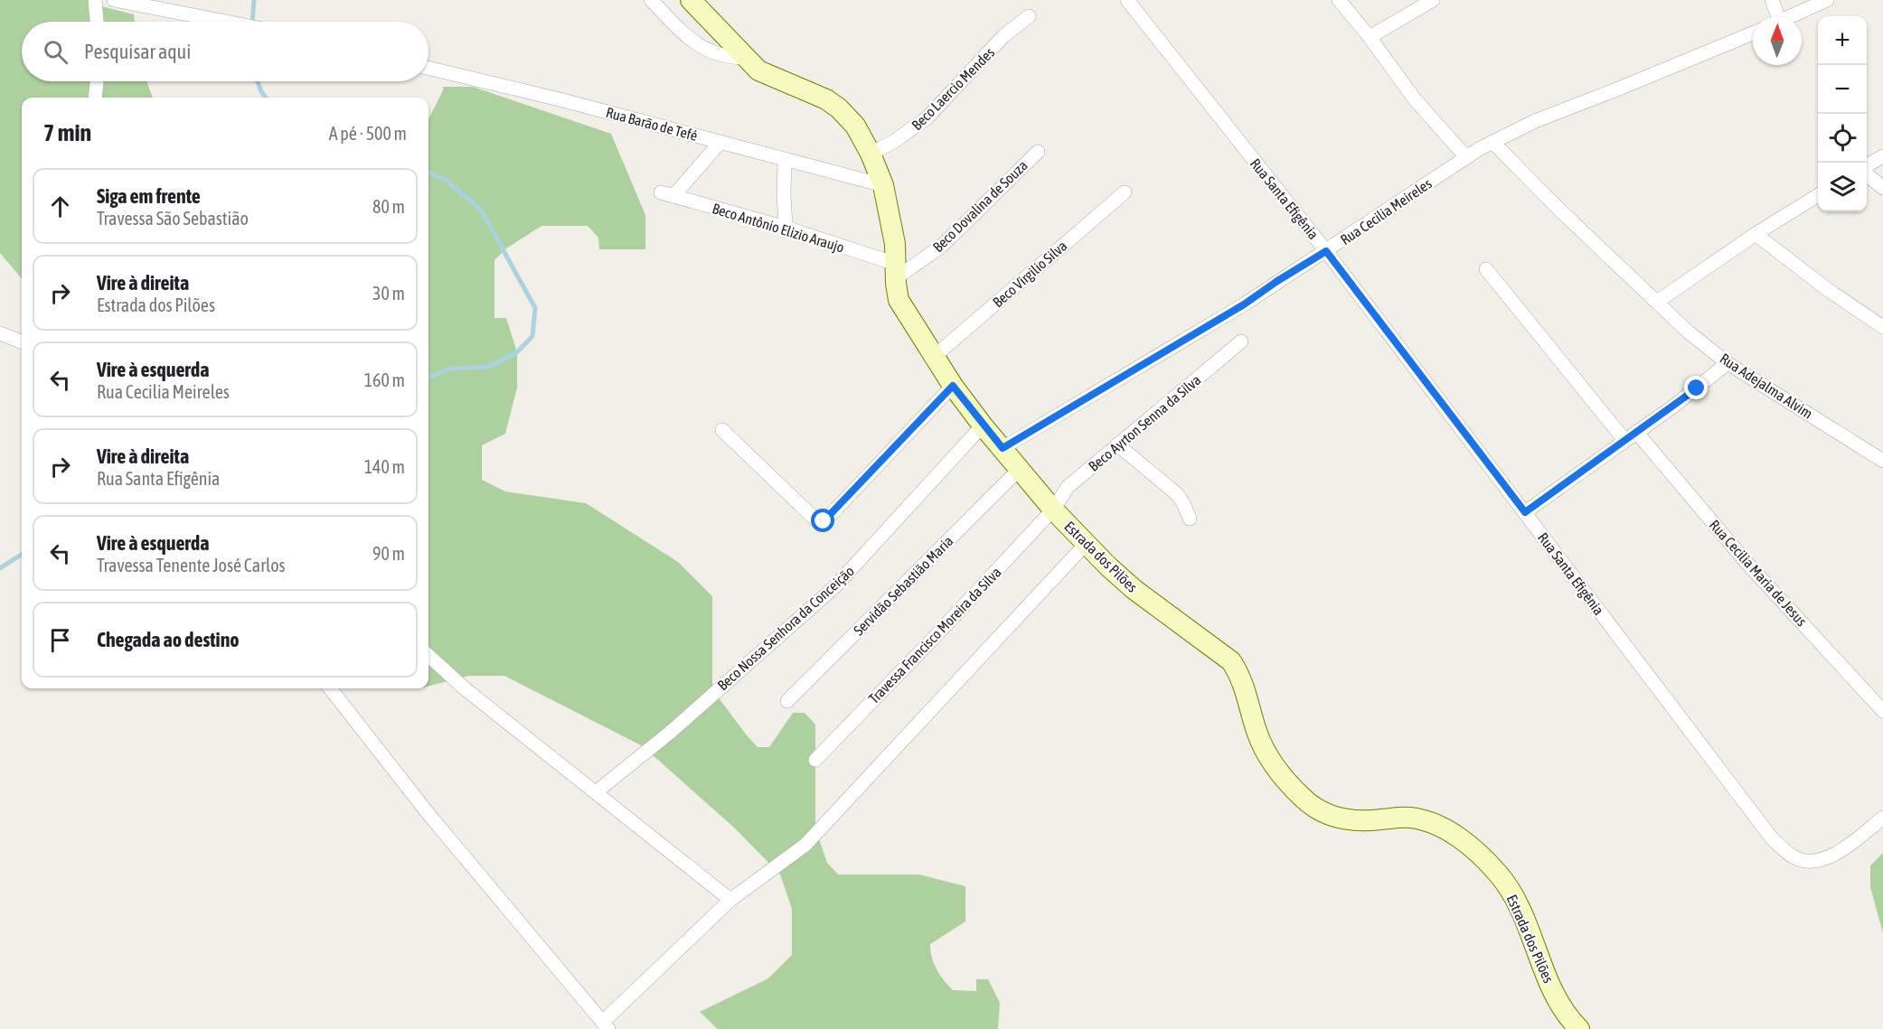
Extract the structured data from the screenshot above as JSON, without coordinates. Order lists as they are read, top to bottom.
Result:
{
  "streets": {
    "street": [
      "Beco Laercio Mendes",
      "Rua Barão de Tefé",
      "Rua Santa Efigênia",
      "Beco Dovalina de Souza",
      "Rua Cecilia Meireles",
      "Beco Antônio Elizio Araujo",
      "Beco Virgilio Silva",
      "Rua Adejalma Alvim",
      "Beco Ayrton Senna da Silva",
      "Estrada dos Pilões",
      "Rua Cecilia Maria de Jesus",
      "Servidão Sebastião Maria",
      "Beco Nossa Senhora da Conceição",
      "Travessa Francisco Moreira da Silva"
    ]
  },
  "crossings": [
    ["Beco Laercio Mendes", "Estrada dos Pilões"],
    ["Rua Barão de Tefé", "Beco Antônio Elizio Araujo"],
    ["Rua Barão de Tefé", "Estrada dos Pilões"],
    ["Rua Santa Efigênia", "Rua Cecilia Meireles"],
    ["Beco Dovalina de Souza", "Beco Antônio Elizio Araujo"],
    ["Beco Dovalina de Souza", "Estrada dos Pilões"],
    ["Rua Cecilia Meireles", "Rua Adejalma Alvim"],
    ["Rua Cecilia Meireles", "Estrada dos Pilões"],
    ["Beco Antônio Elizio Araujo", "Estrada dos Pilões"],
    ["Beco Virgilio Silva", "Estrada dos Pilões"],
    ["Beco Ayrton Senna da Silva", "Estrada dos Pilões"],
    ["Beco Ayrton Senna da Silva", "Travessa Francisco Moreira da Silva"],
    ["Estrada dos Pilões", "Servidão Sebastião Maria"],
    ["Estrada dos Pilões", "Beco Nossa Senhora da Conceição"],
    ["Estrada dos Pilões", "Travessa Francisco Moreira da Silva"]
  ],
  "north": "top",
  "page": {
    "map_buttons": ["+", "−"],
    "search": "Pesquisar aqui",
    "heading": ["7 min", "A pé · 500 m"],
    "list": [
      ["Siga em frente", "Travessa São Sebastião", "80 m"],
      ["Vire à direita", "Estrada dos Pilões", "30 m"],
      ["Vire à esquerda", "Rua Cecilia Meireles", "160 m"],
      ["Vire à direita", "Rua Santa Efigênia", "140 m"],
      ["Vire à esquerda", "Travessa Tenente José Carlos", "90 m"],
      "Chegada ao destino"
    ]
  }
}
